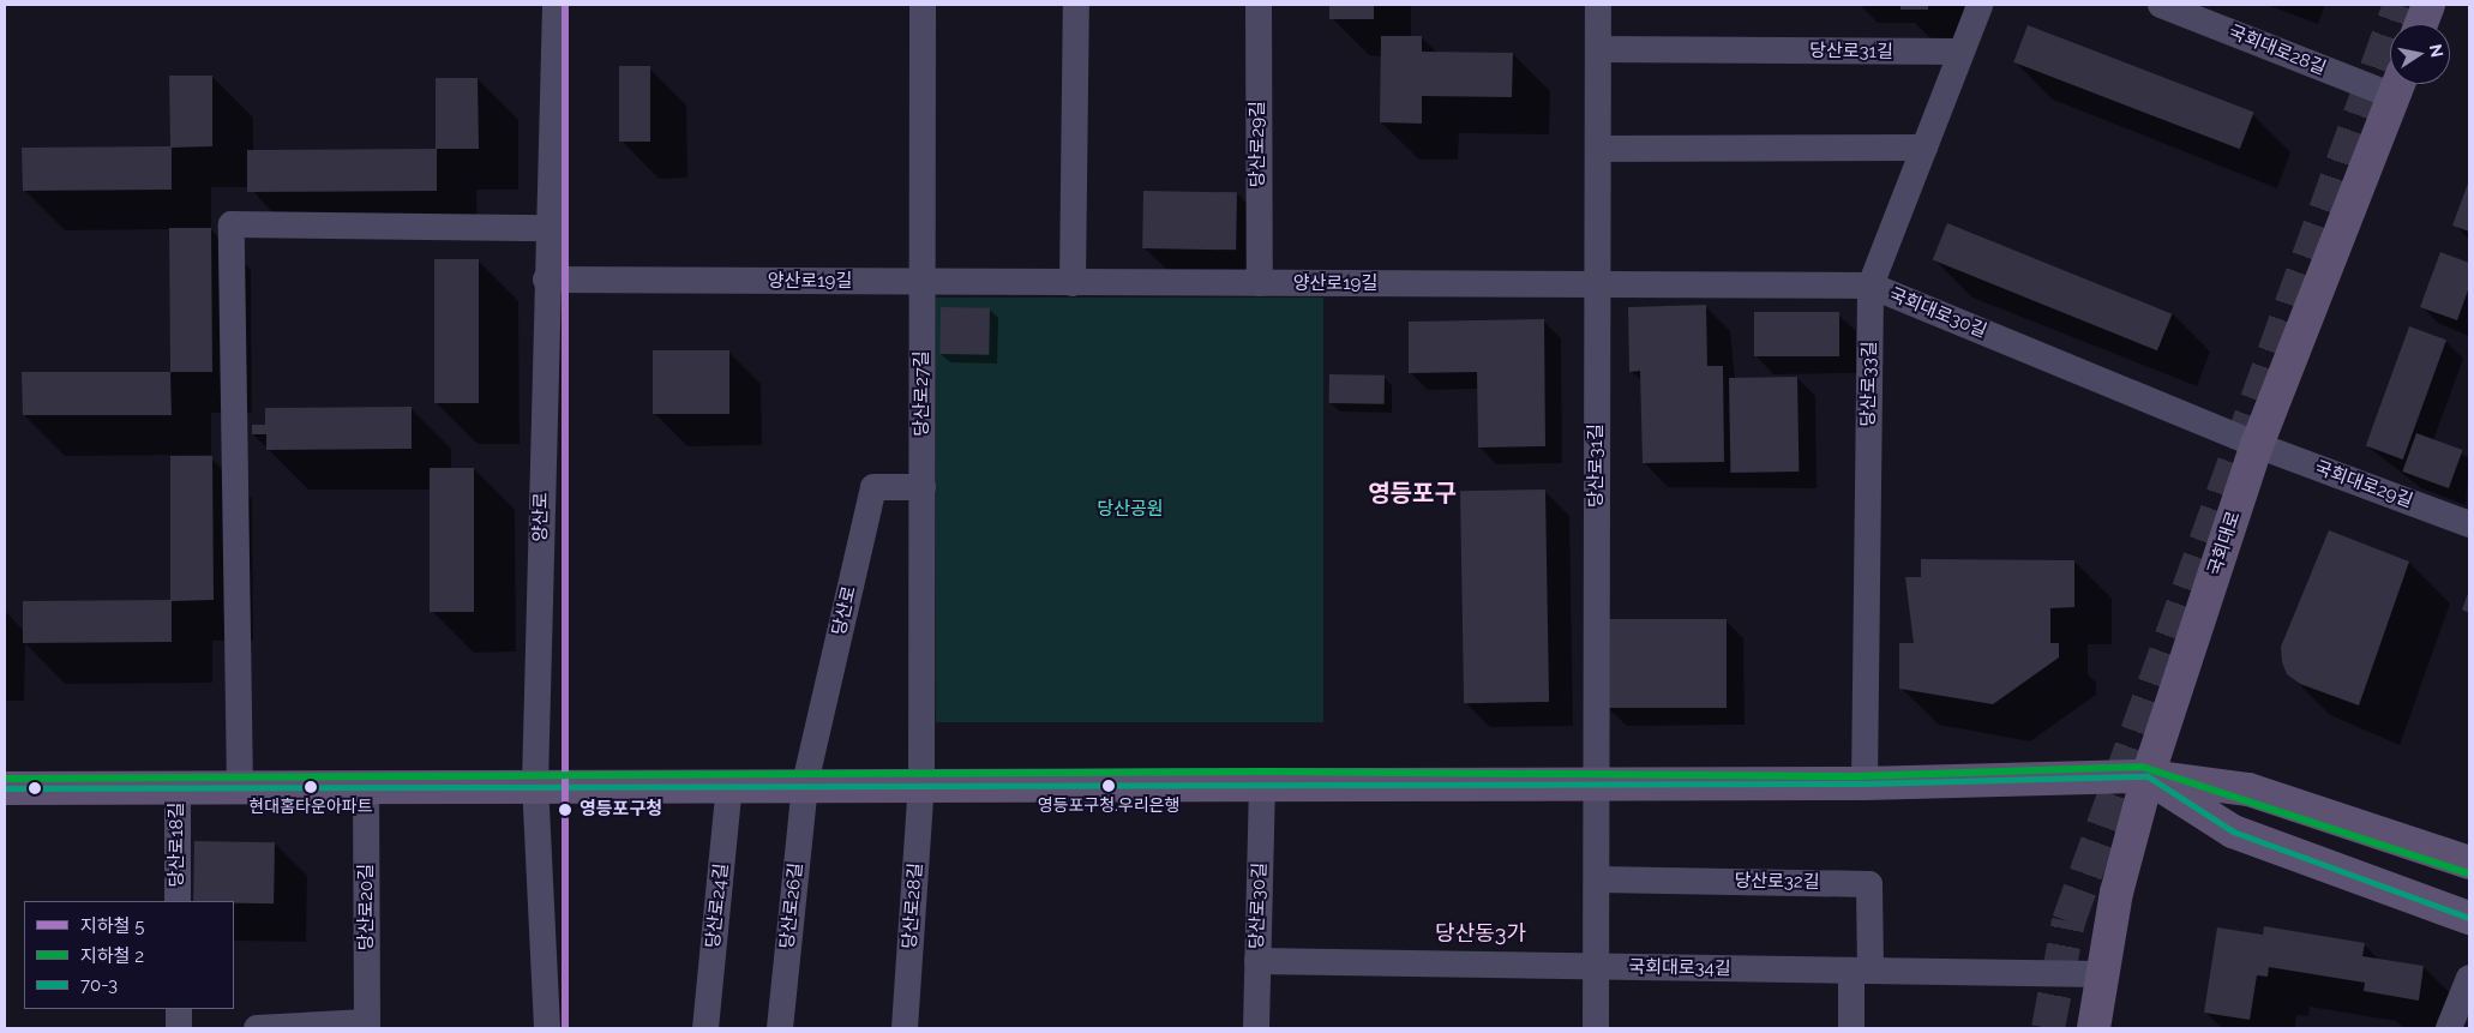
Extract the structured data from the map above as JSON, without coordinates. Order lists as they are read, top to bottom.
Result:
{
  "streets": {
    "main road": ["국회대로"],
    "street": [
      "국회대로28길",
      "당산로31길",
      "당산로29길",
      "양산로19길",
      "국회대로30길",
      "당산로33길",
      "당산로27길",
      "국회대로29길",
      "양산로",
      "당산로",
      "당산로18길",
      "당산로32길",
      "당산로24길",
      "당산로26길",
      "당산로28길",
      "당산로30길",
      "당산로20길",
      "국회대로34길"
    ]
  },
  "crossings": [
    ["당산로31길", "양산로19길"],
    ["당산로31길", "국회대로30길"],
    ["당산로31길", "당산로33길"],
    ["당산로29길", "양산로19길"],
    ["양산로19길", "국회대로30길"],
    ["양산로19길", "당산로27길"],
    ["양산로19길", "양산로"],
    ["국회대로30길", "당산로33길"],
    ["국회대로30길", "국회대로29길"],
    ["국회대로30길", "국회대로"],
    ["당산로27길", "당산로"],
    ["당산로27길", "당산로28길"],
    ["국회대로29길", "국회대로"],
    ["국회대로", "국회대로34길"],
    ["당산로", "당산로26길"],
    ["당산로32길", "국회대로34길"],
    ["당산로30길", "국회대로34길"]
  ],
  "districts": ["영등포구", "당산동3가"],
  "parks": ["당산공원"],
  "places": ["영등포구청.우리은행", "현대홈타운아파트", "영등포구청"],
  "lines": ["metro line 5", "metro line 2", "transit line 70-3"],
  "legend": ["지하철 5", "지하철 2", "70-3"],
  "north": "right"
}
